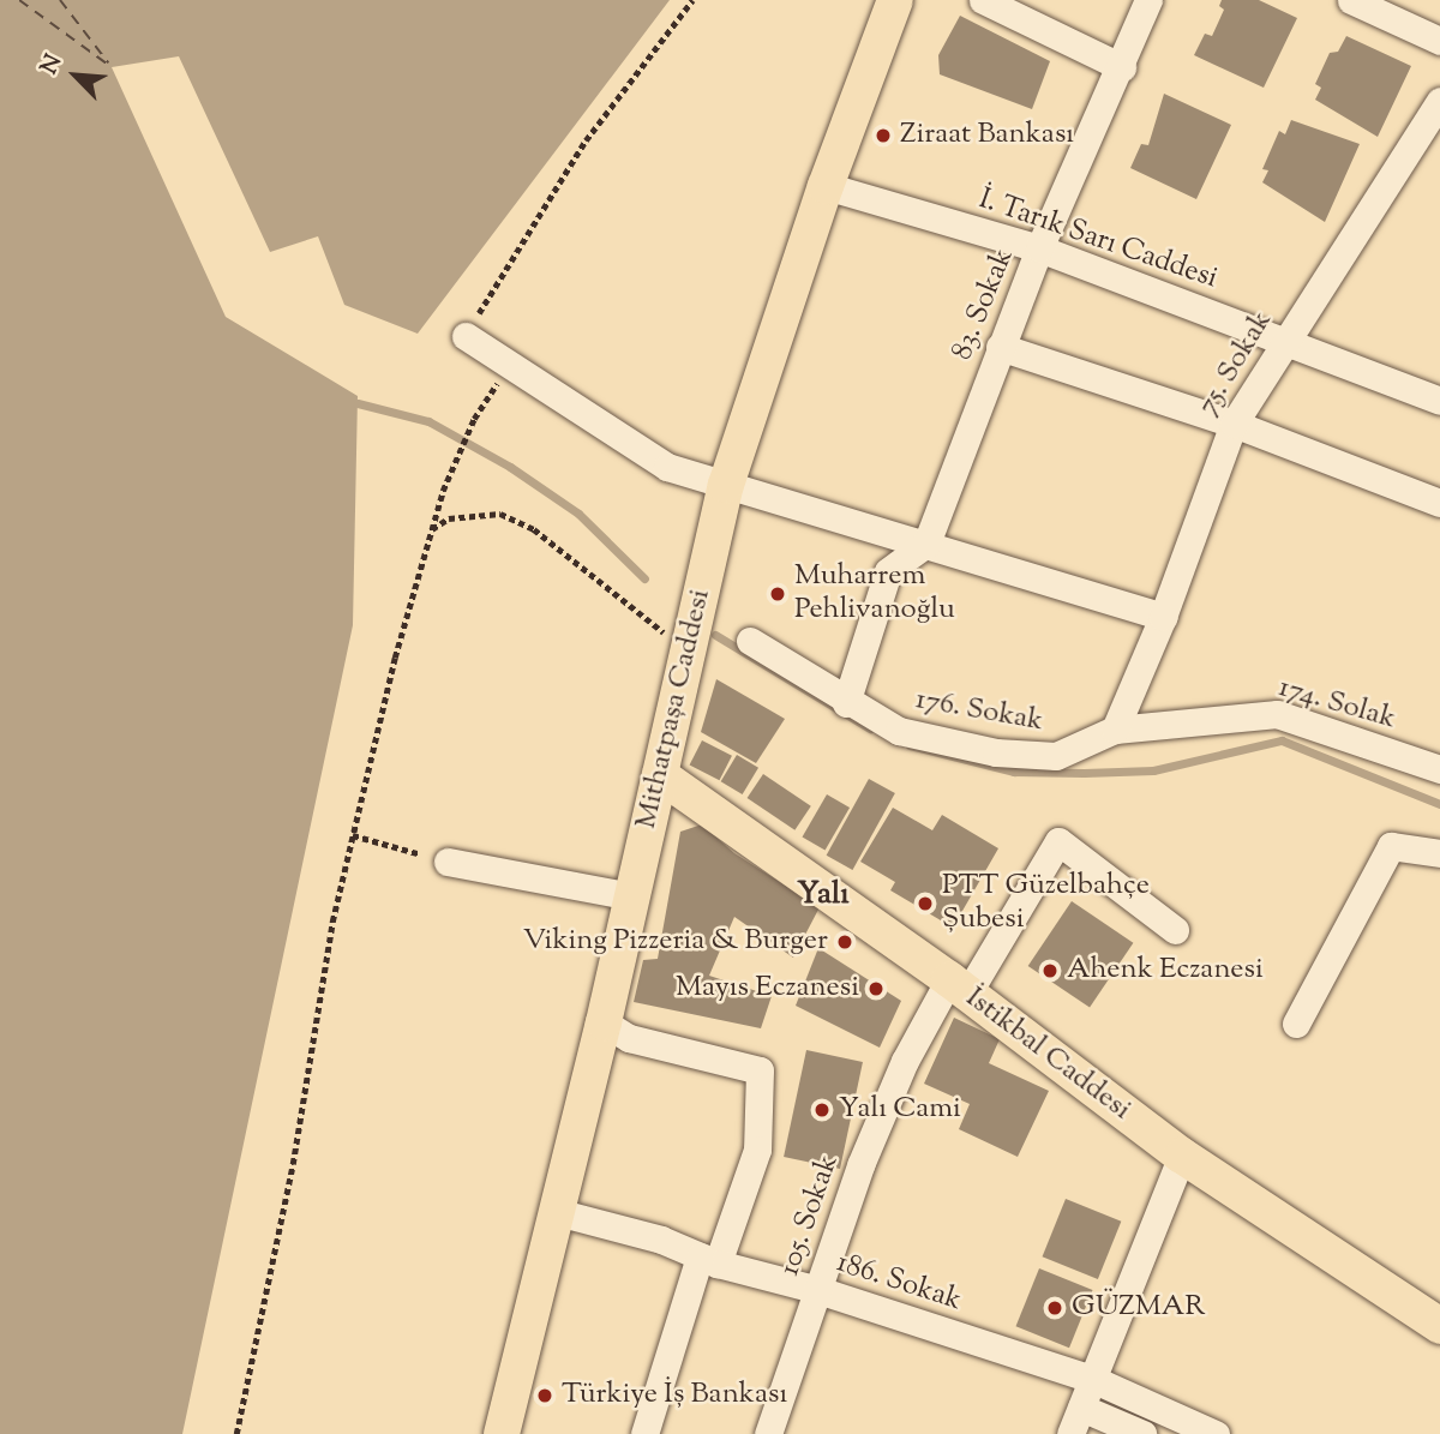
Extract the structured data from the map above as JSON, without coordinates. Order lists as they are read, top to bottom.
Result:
{
  "streets": {
    "main road": ["Mithatpaşa Caddesi", "İstikbal Caddesi"],
    "street": [
      "İ. Tarık Sarı Caddesi",
      "83. Sokak",
      "75. Sokak",
      "174. Solak",
      "176. Sokak",
      "105. Sokak",
      "186. Sokak"
    ]
  },
  "crossings": [
    ["İ. Tarık Sarı Caddesi", "83. Sokak"],
    ["İ. Tarık Sarı Caddesi", "75. Sokak"],
    ["İ. Tarık Sarı Caddesi", "Mithatpaşa Caddesi"],
    ["75. Sokak", "174. Solak"],
    ["75. Sokak", "176. Sokak"],
    ["174. Solak", "176. Sokak"],
    ["Mithatpaşa Caddesi", "İstikbal Caddesi"],
    ["Mithatpaşa Caddesi", "186. Sokak"],
    ["İstikbal Caddesi", "105. Sokak"],
    ["105. Sokak", "186. Sokak"]
  ],
  "districts": ["Yalı"],
  "places": [
    "Ziraat Bankası",
    "Muharrem Pehlivanoğlu",
    "PTT Güzelbahçe Şubesi",
    "Viking Pizzeria & Burger",
    "Ahenk Eczanesi",
    "Mayıs Eczanesi",
    "Yalı Cami",
    "GÜZMAR",
    "Türkiye İş Bankası"
  ],
  "north": "top left"
}
